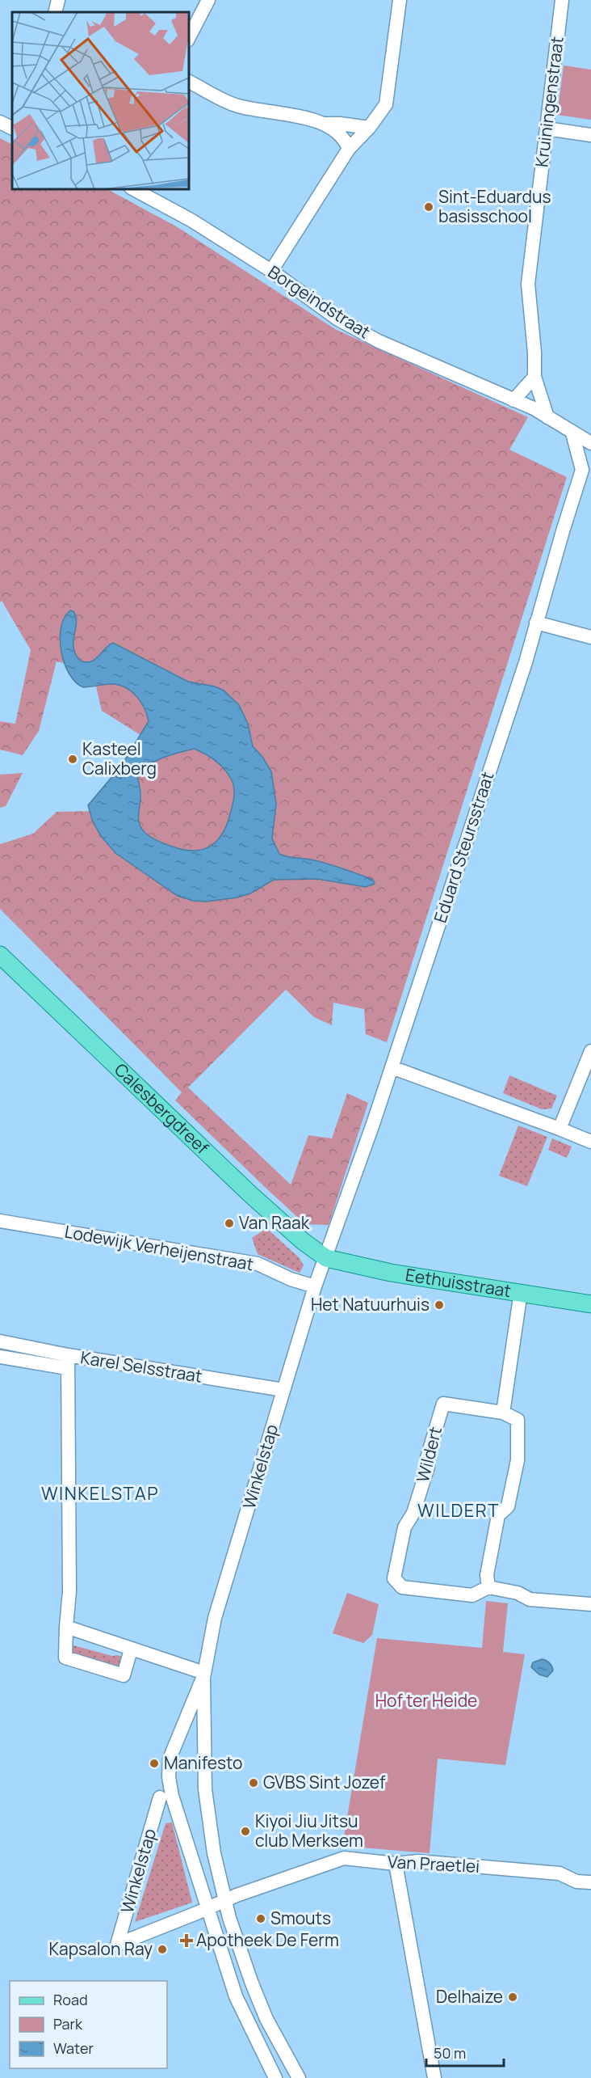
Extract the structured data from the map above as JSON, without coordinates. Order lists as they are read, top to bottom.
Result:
{
  "streets": {
    "main road": ["Calesbergdreef", "Eethuisstraat"],
    "street": [
      "Kruiningenstraat",
      "Borgeindstraat",
      "Eduard Steursstraat",
      "Lodewijk Verheijenstraat",
      "Karel Selsstraat",
      "Wildert",
      "Winkelstap",
      "Van Praetlei"
    ]
  },
  "crossings": [
    ["Kruiningenstraat", "Borgeindstraat"],
    ["Borgeindstraat", "Eduard Steursstraat"],
    ["Eduard Steursstraat", "Calesbergdreef"],
    ["Eduard Steursstraat", "Eethuisstraat"],
    ["Eduard Steursstraat", "Winkelstap"],
    ["Calesbergdreef", "Eethuisstraat"],
    ["Calesbergdreef", "Winkelstap"],
    ["Lodewijk Verheijenstraat", "Winkelstap"],
    ["Eethuisstraat", "Winkelstap"],
    ["Karel Selsstraat", "Winkelstap"],
    ["Winkelstap", "Van Praetlei"]
  ],
  "districts": ["WINKELSTAP", "WILDERT"],
  "parks": ["Hof ter Heide"],
  "places": {
    "other": [
      "Sint-Eduardus basisschool",
      "Kasteel Calixberg",
      "Van Raak",
      "Het Natuurhuis",
      "Manifesto",
      "GVBS Sint Jozef",
      "Kiyoi Jiu Jitsu club Merksem",
      "Smouts",
      "Kapsalon Ray",
      "Delhaize"
    ],
    "health": ["Apotheek De Ferm"]
  },
  "legend": ["Road", "Park", "Water"],
  "scale_bar": "50 m"
}
